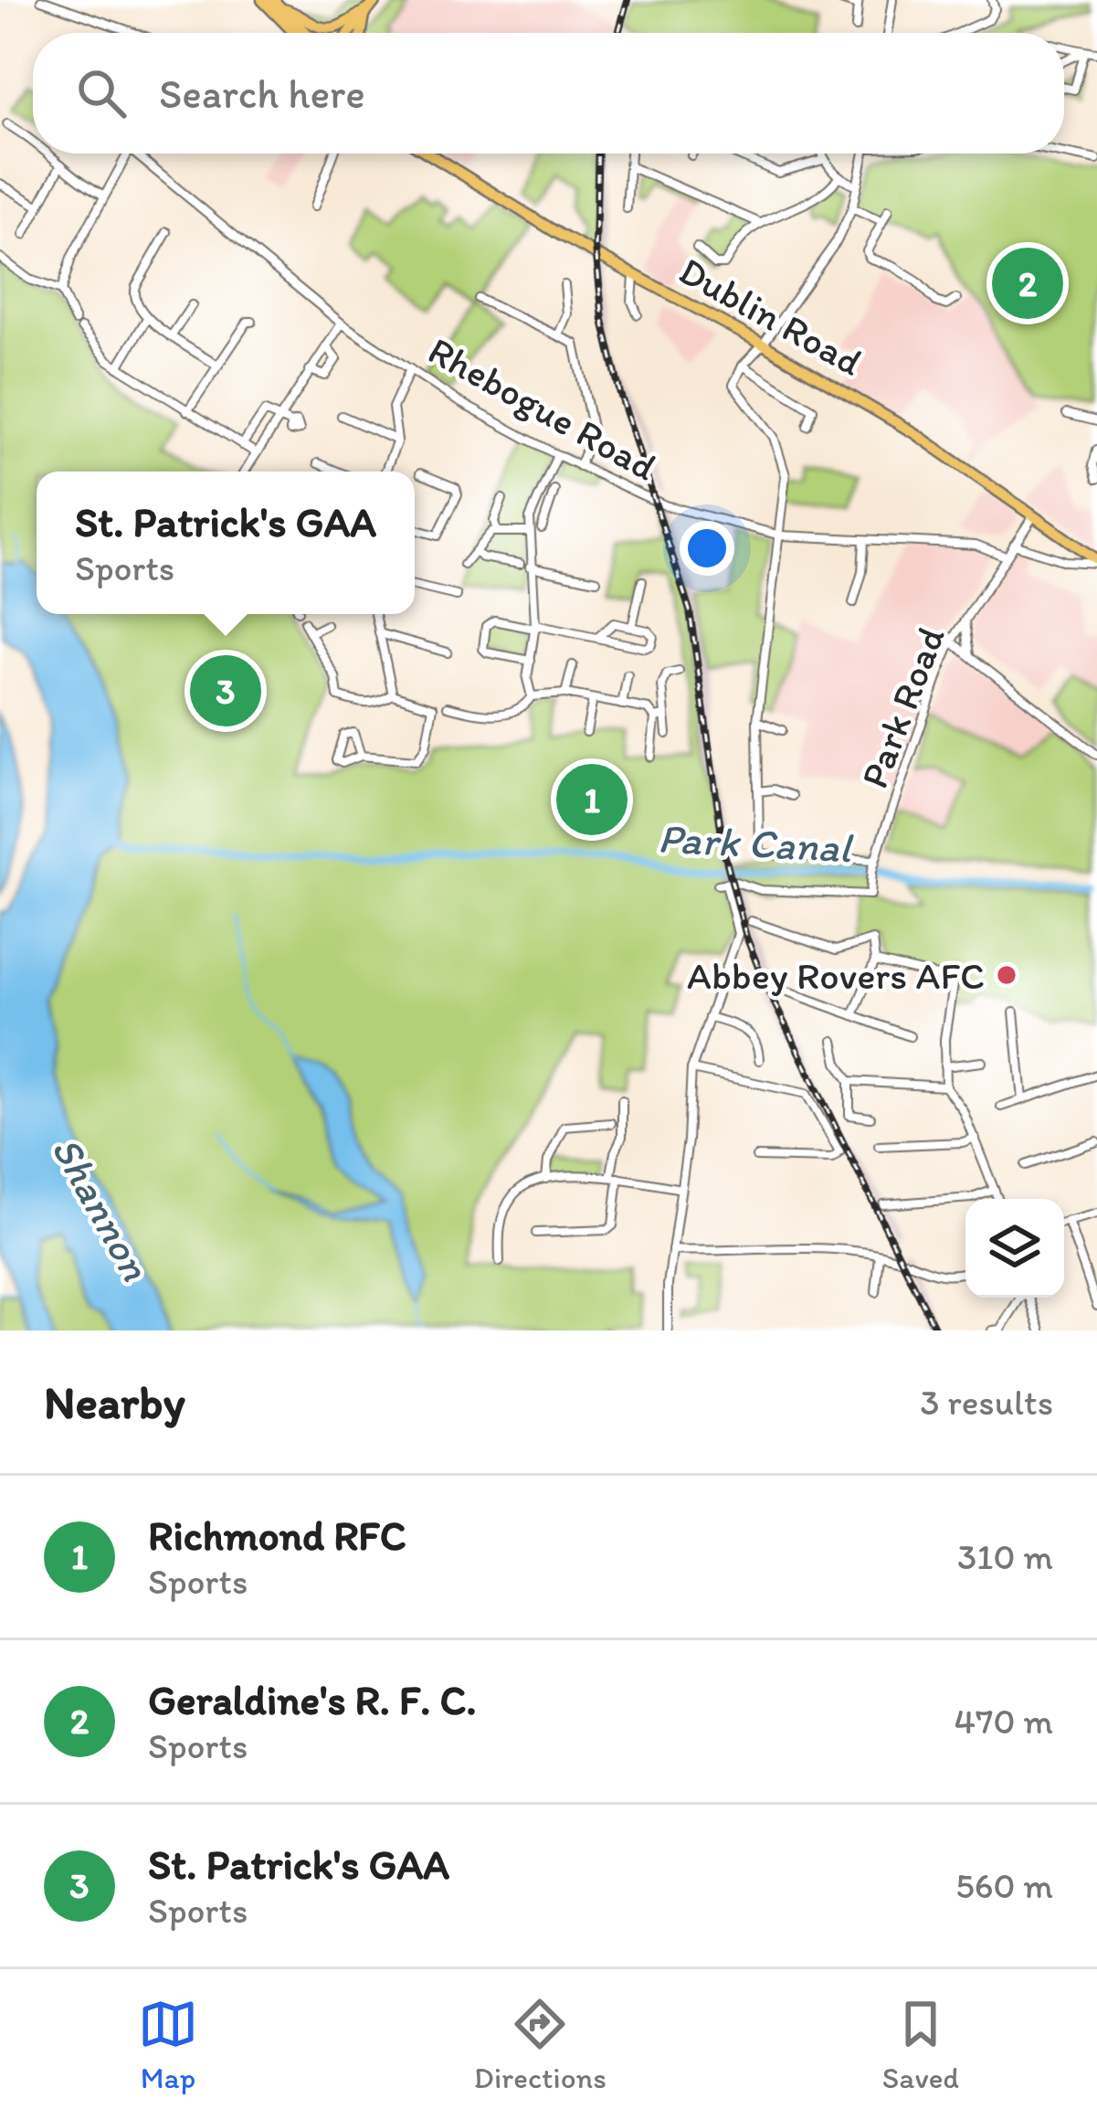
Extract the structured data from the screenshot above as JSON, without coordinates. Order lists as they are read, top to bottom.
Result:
{
  "streets": {
    "main road": ["Dublin Road"],
    "street": ["Rhebogue Road", "Park Road"]
  },
  "crossings": [
    ["Dublin Road", "Park Road"],
    ["Rhebogue Road", "Park Road"]
  ],
  "water": ["Park Canal", "Shannon"],
  "places": ["Abbey Rovers AFC"],
  "page": {
    "search": "Search here",
    "pins": ["2", "3", "1"],
    "popup": ["St. Patrick's GAA", "Sports"],
    "heading": ["Nearby", "3 results"],
    "list": [
      {
        "mark": "1",
        "name": "Richmond RFC",
        "note": "Sports",
        "value": "310 m"
      },
      {
        "mark": "2",
        "name": "Geraldine's R. F. C.",
        "note": "Sports",
        "value": "470 m"
      },
      {
        "mark": "3",
        "name": "St. Patrick's GAA",
        "note": "Sports",
        "value": "560 m"
      }
    ],
    "nav": ["Map", "Directions", "Saved"]
  }
}
